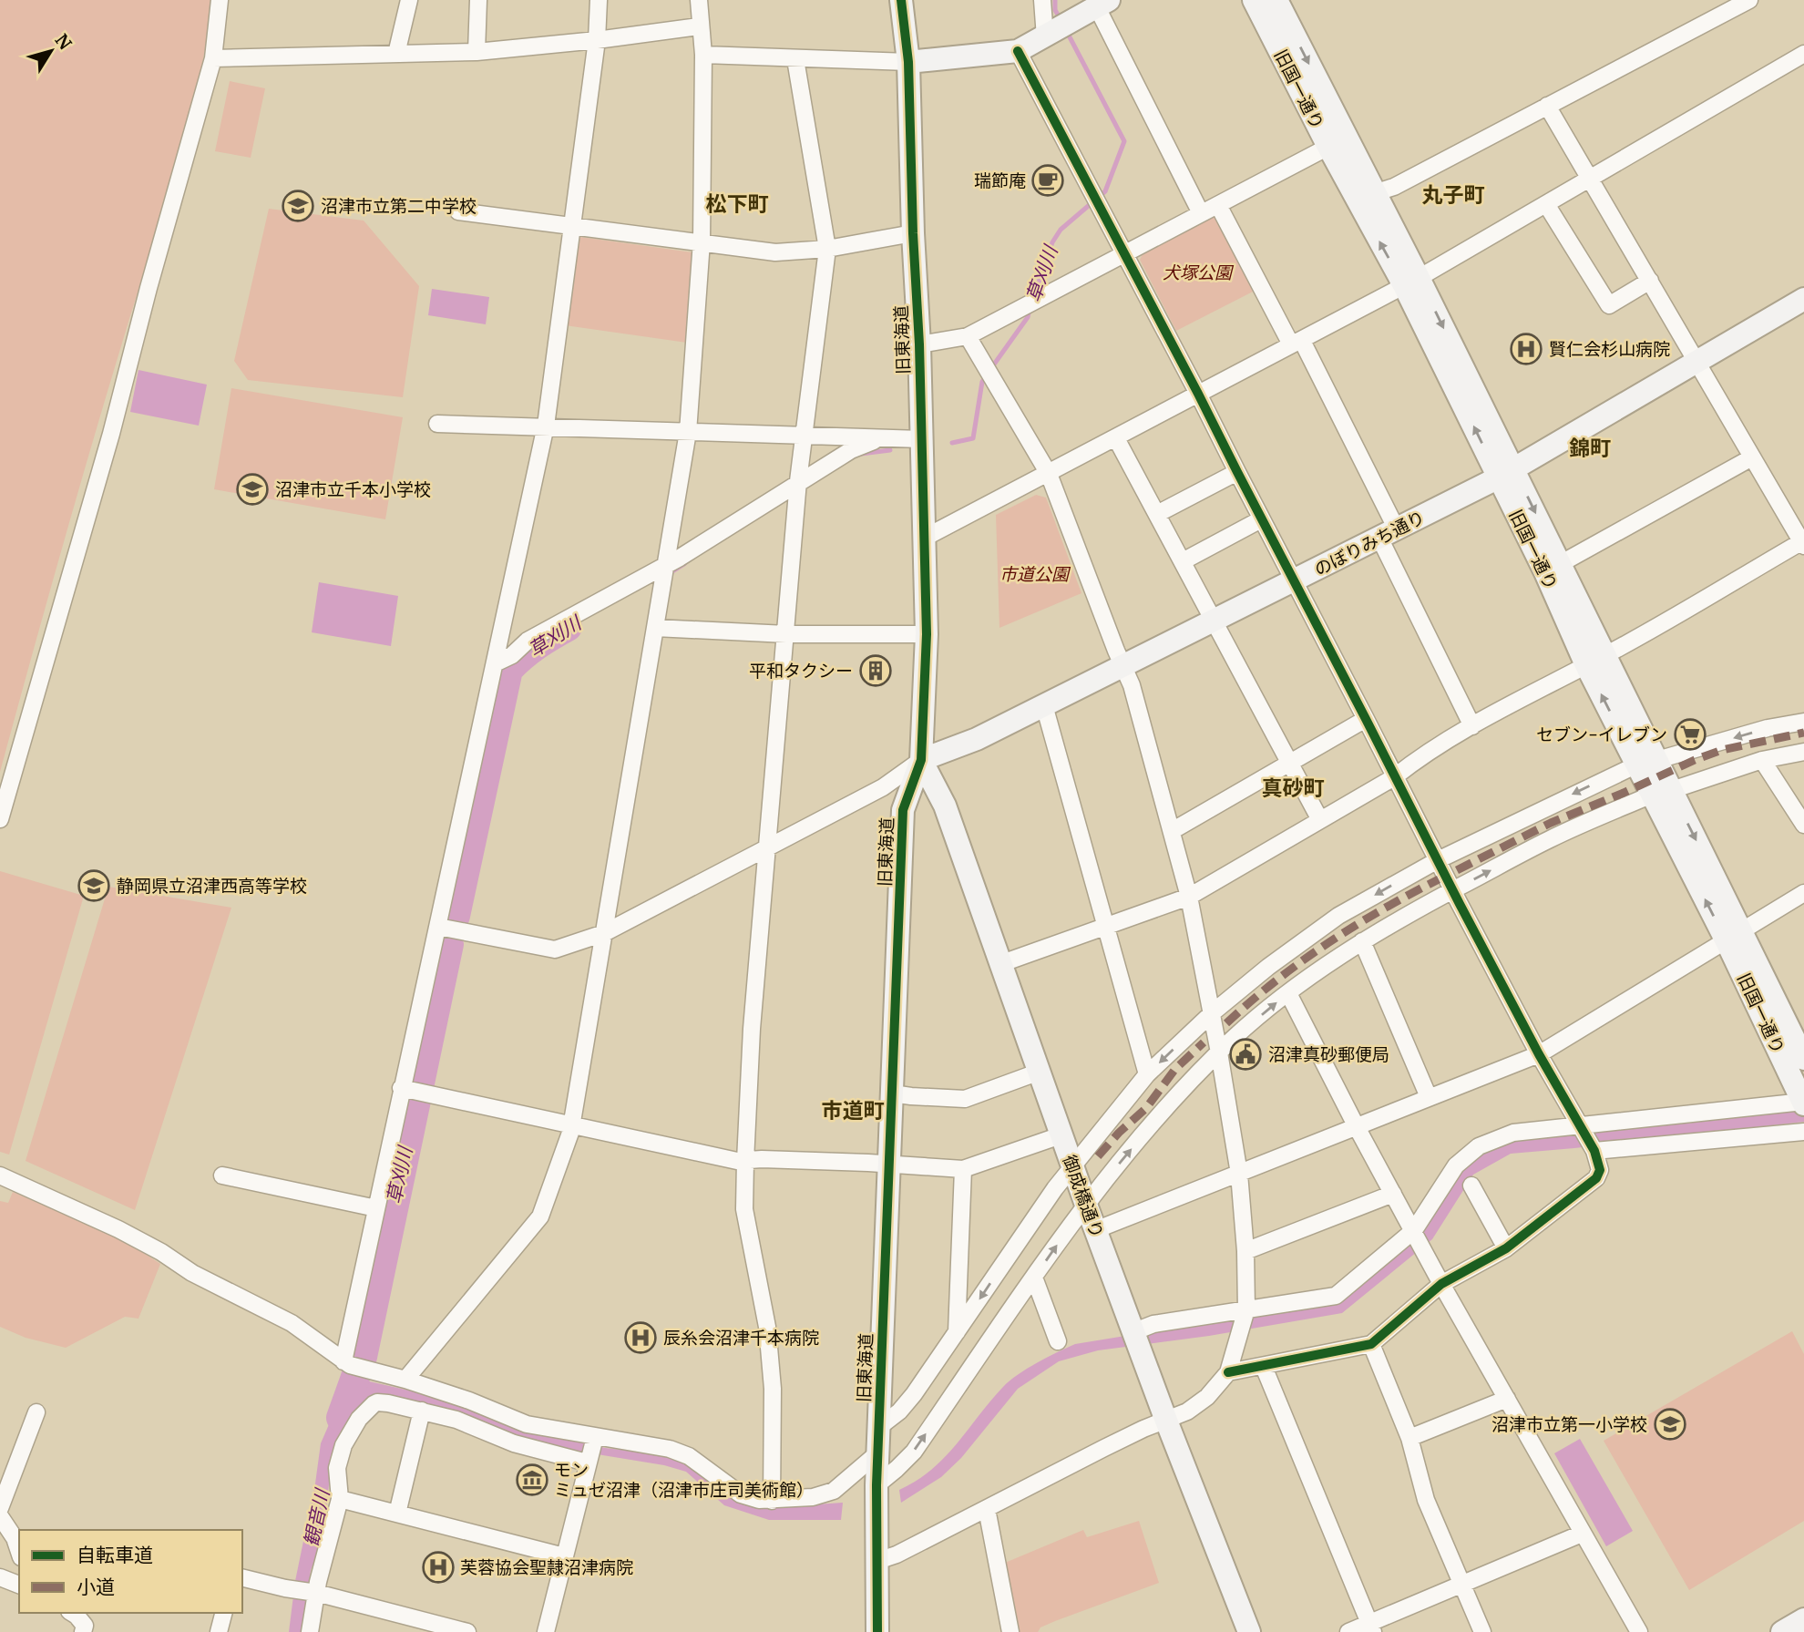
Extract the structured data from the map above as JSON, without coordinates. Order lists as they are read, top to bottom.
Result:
{
  "streets": {
    "street": [
      "旧国一通り",
      "旧東海道",
      "のぼりみち通り",
      "御成橋通り"
    ]
  },
  "crossings": [
    ["旧国一通り", "のぼりみち通り"],
    ["旧東海道", "のぼりみち通り"],
    ["旧東海道", "御成橋通り"],
    ["のぼりみち通り", "御成橋通り"]
  ],
  "districts": [
    "丸子町",
    "松下町",
    "錦町",
    "真砂町",
    "市道町"
  ],
  "water": ["草刈川", "観音川"],
  "parks": ["犬塚公園", "市道公園"],
  "places": {
    "cafe": ["瑞節庵"],
    "school or university": [
      "沼津市立第二中学校",
      "沼津市立千本小学校",
      "静岡県立沼津西高等学校",
      "沼津市立第一小学校"
    ],
    "hospital": ["賢仁会杉山病院", "辰糸会沼津千本病院", "芙蓉協会聖隷沼津病院"],
    "building": ["平和タクシー"],
    "supermarket": ["セブン-イレブン"],
    "public building": ["沼津真砂郵便局"],
    "museum": ["モン ミュゼ沼津（沼津市庄司美術館）"]
  },
  "legend": ["自転車道", "小道"],
  "north": "top right"
}
